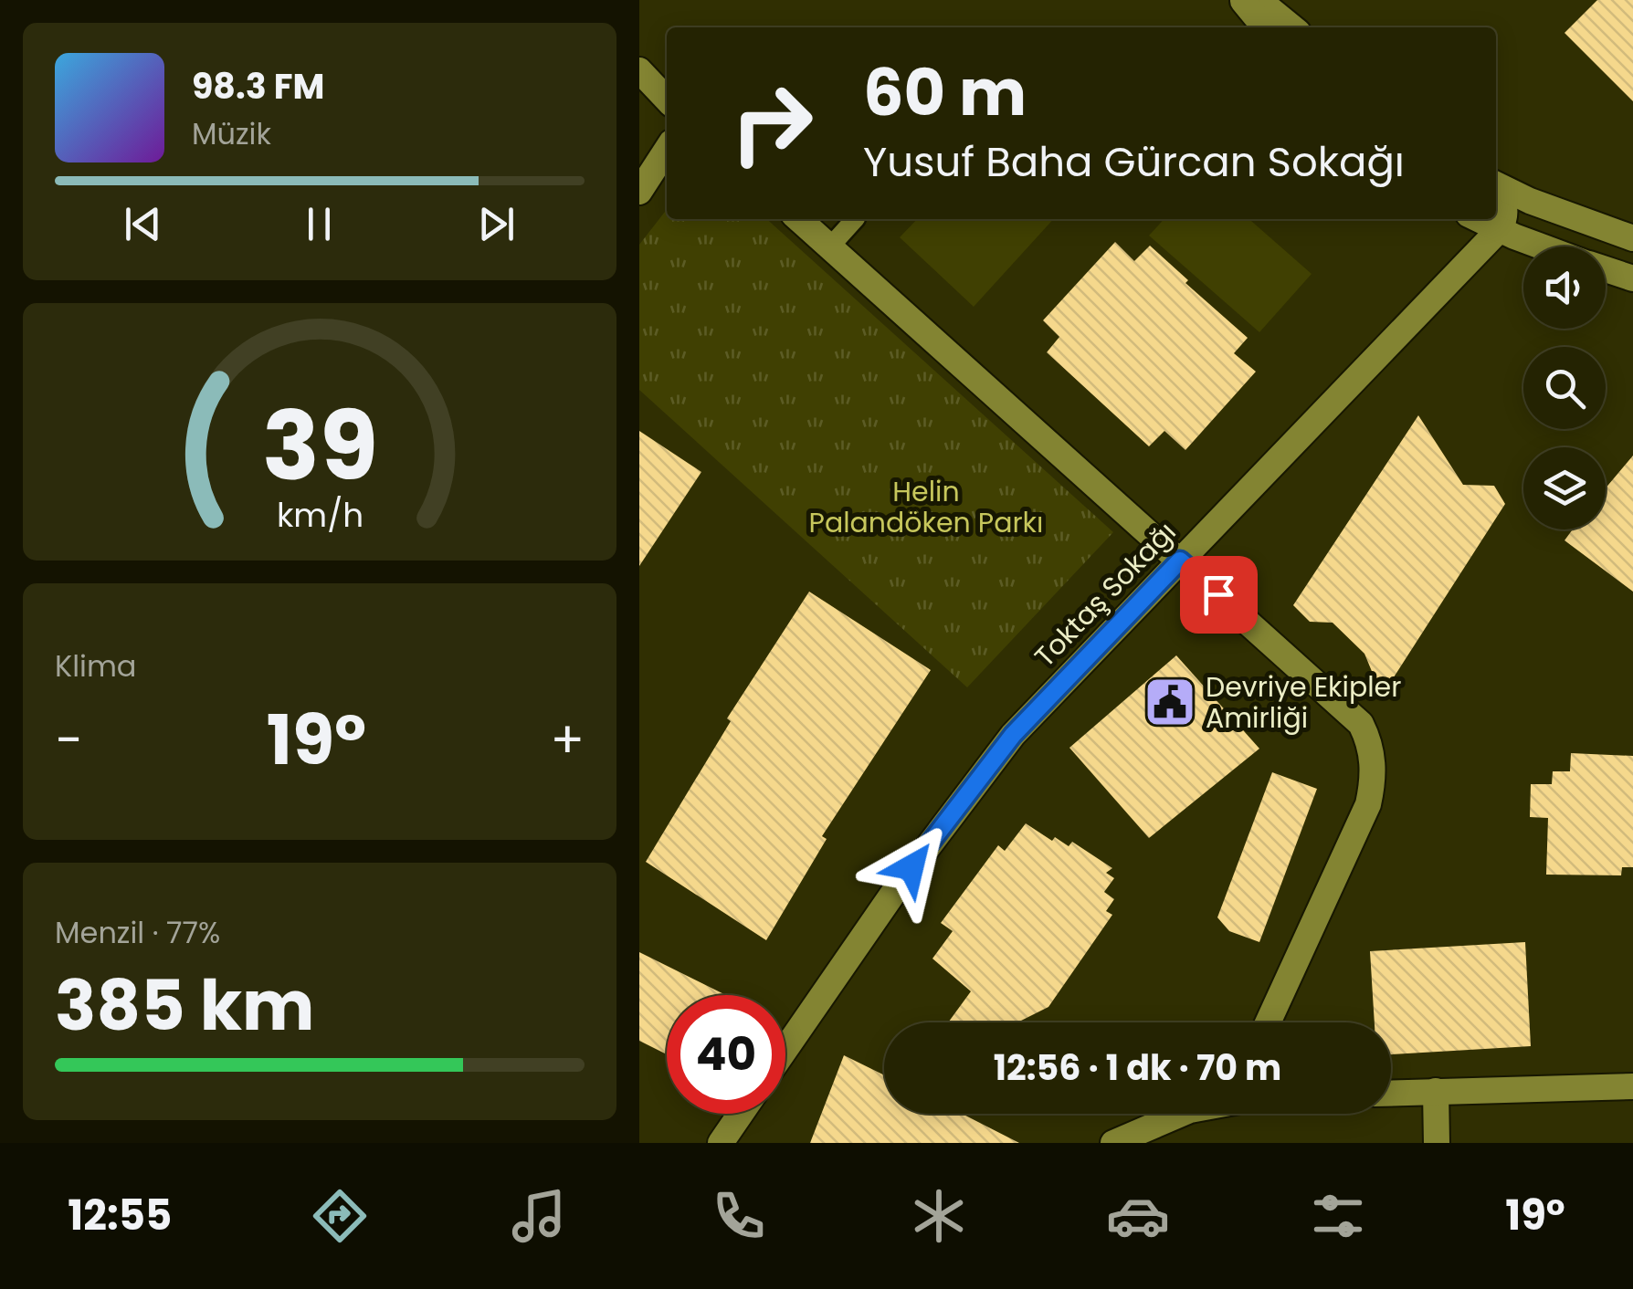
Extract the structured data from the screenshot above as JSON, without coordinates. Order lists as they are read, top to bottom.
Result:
{
  "streets": {
    "street": ["Toktaş Sokağı"]
  },
  "parks": ["Helin Palandöken Parkı"],
  "places": {
    "public building": ["Devriye Ekipler Amirliği"]
  },
  "page": {
    "turn": ["60 m", "Yusuf Baha Gürcan Sokağı"],
    "song": ["98.3 FM", "Müzik"],
    "tile": [
      "Klima",
      ["Menzil · 77%", "385 km"]
    ],
    "heat": ["−", "19°", "+"],
    "limit": "40",
    "trip": "12:56 · 1 dk · 70 m",
    "tabs": ["12:55", "19°"],
    "gauge": ["39", "km/h"]
  }
}
